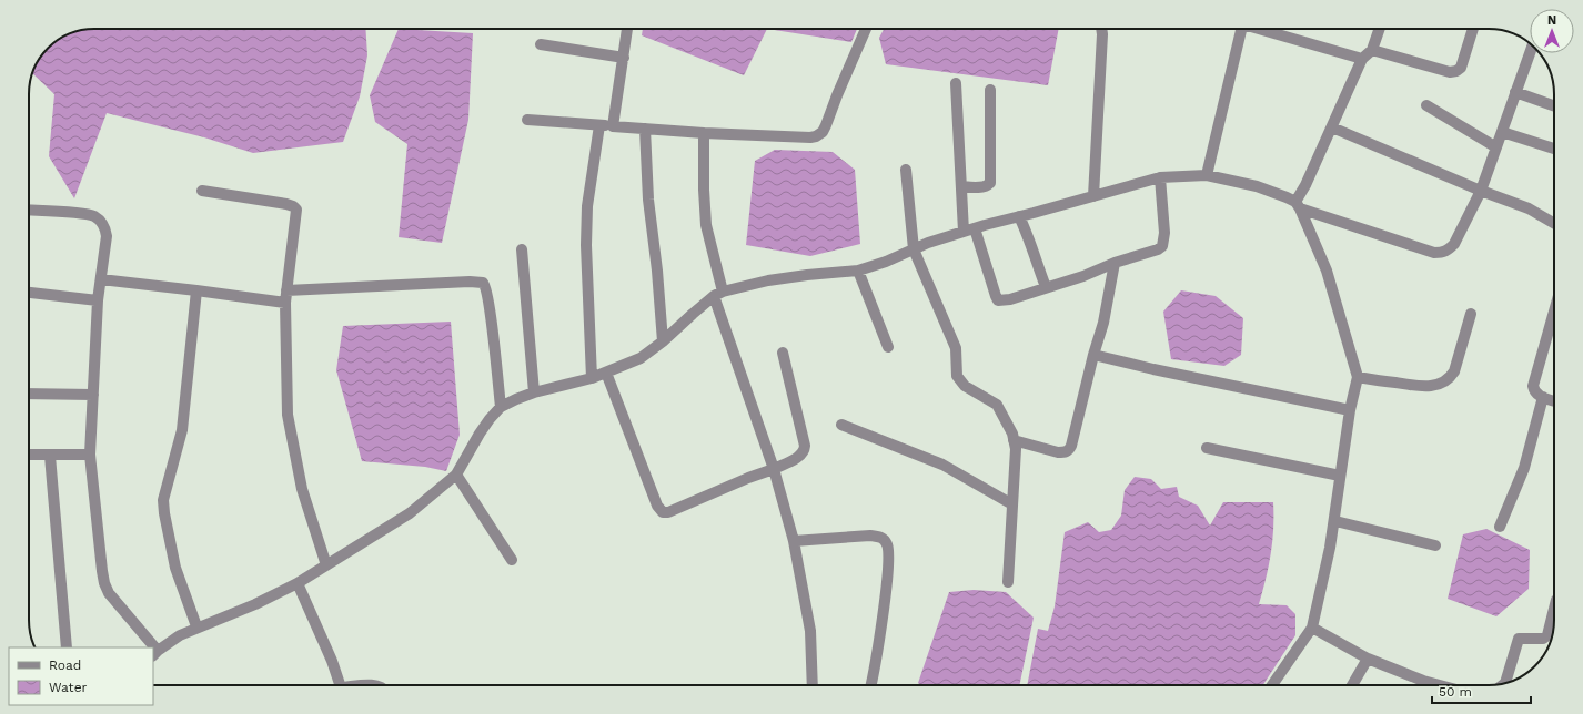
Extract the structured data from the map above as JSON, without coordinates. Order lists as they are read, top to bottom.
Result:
{
  "legend": ["Road", "Water"],
  "scale_bar": "50 m",
  "north": "top"
}
